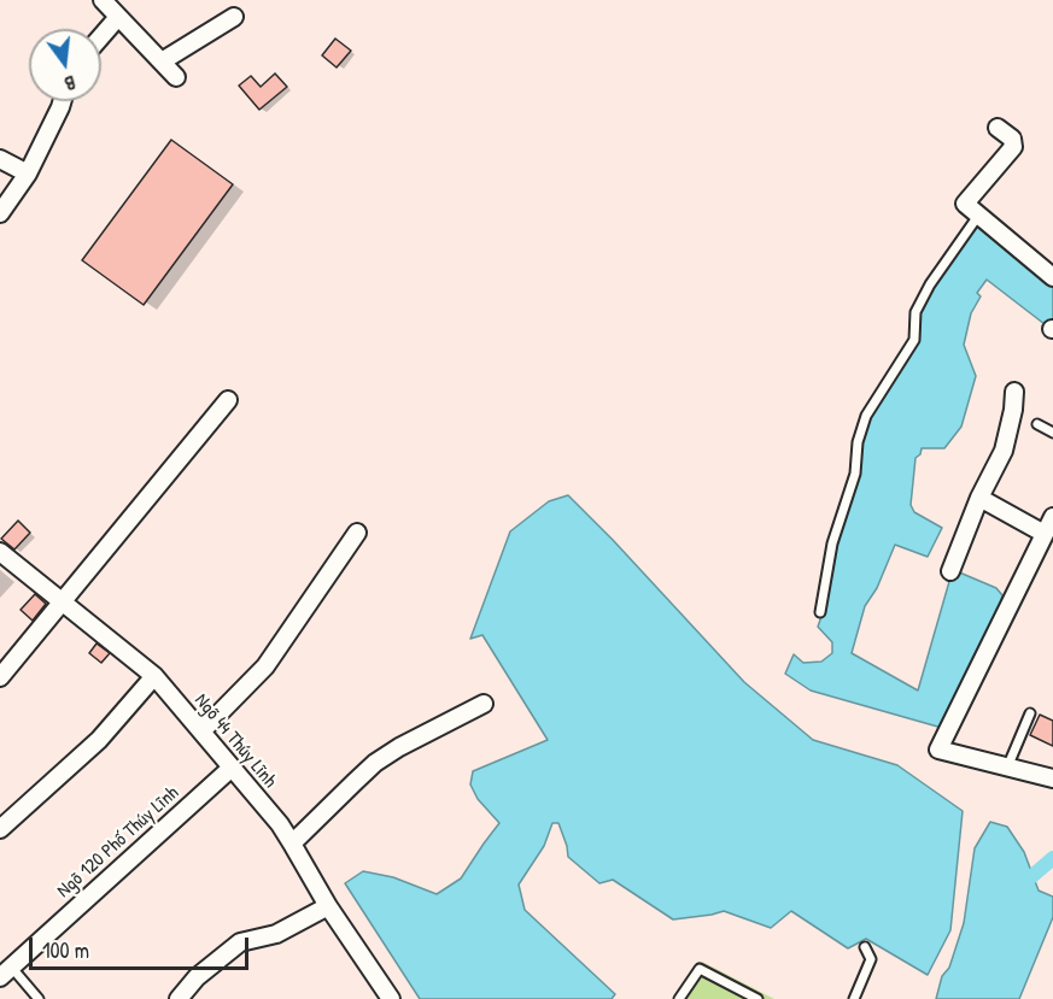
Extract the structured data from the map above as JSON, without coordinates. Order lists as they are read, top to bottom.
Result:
{
  "streets": {
    "street": ["Ngõ 44 Thúy Lĩnh", "Ngõ 120 Phố Thúy Lĩnh"]
  },
  "crossings": [
    ["Ngõ 44 Thúy Lĩnh", "Ngõ 120 Phố Thúy Lĩnh"]
  ],
  "scale_bar": "100 m",
  "north": "bottom"
}
